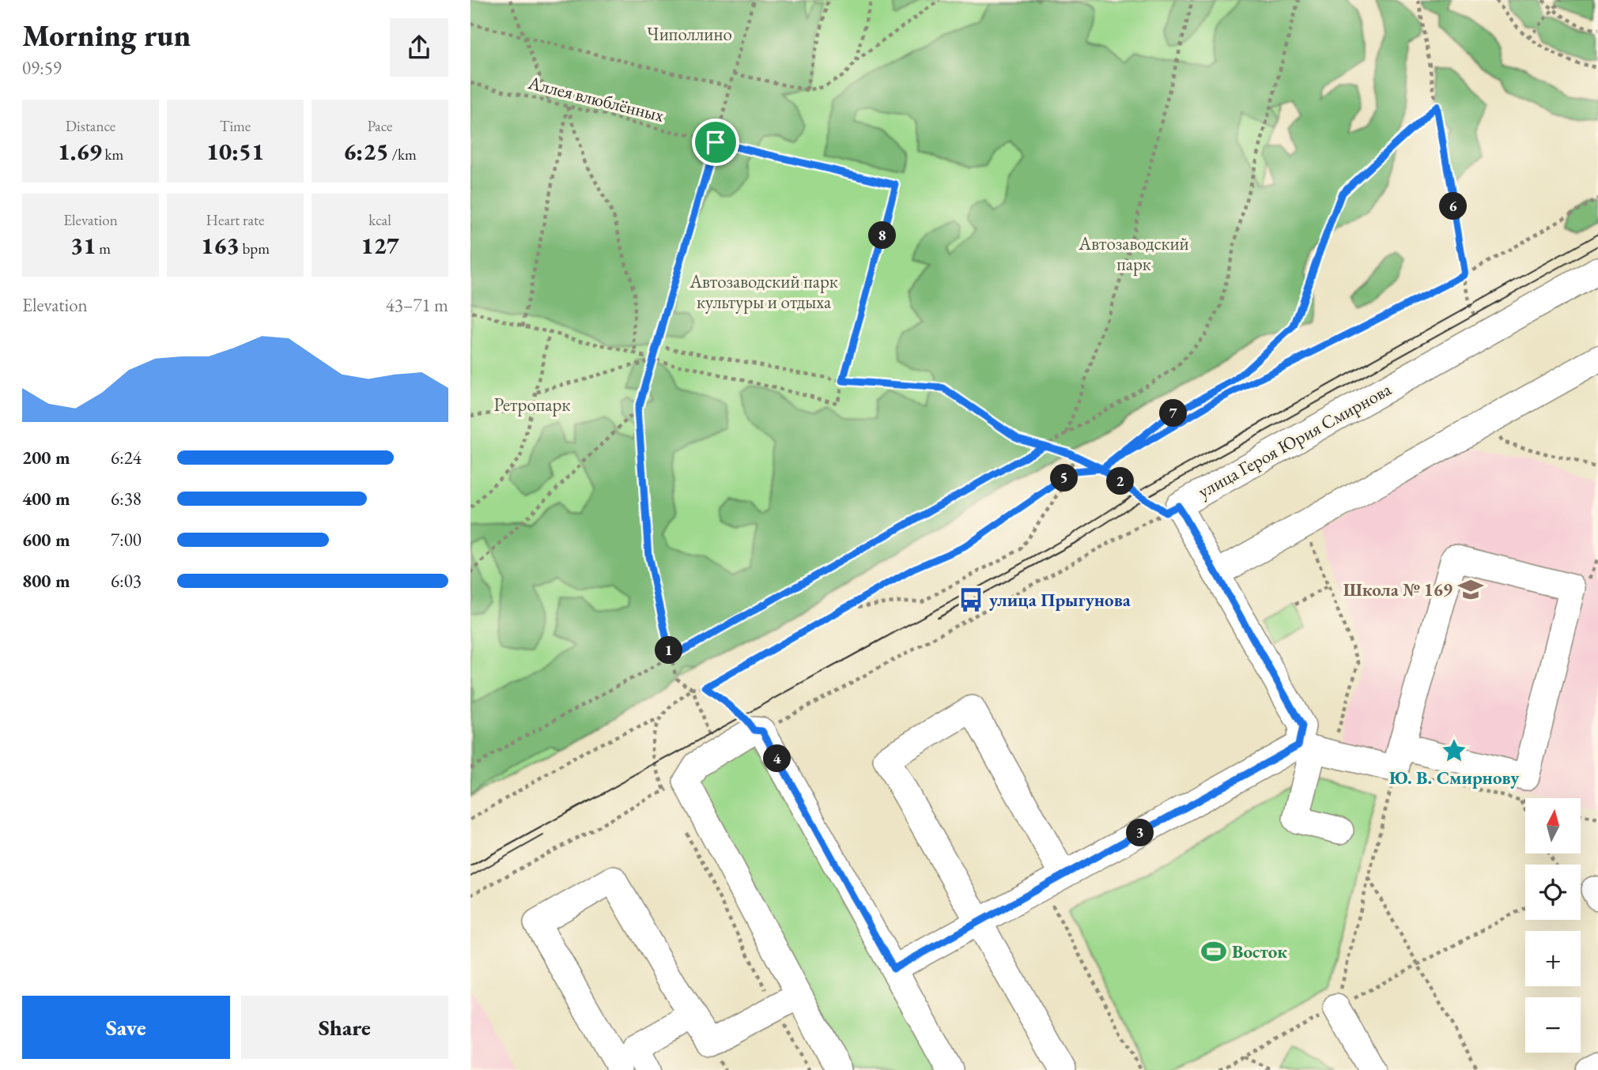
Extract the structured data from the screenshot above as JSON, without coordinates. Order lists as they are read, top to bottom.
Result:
{
  "streets": {
    "street": ["улица Героя Юрия Смирнова"],
    "path": ["Аллея влюблённых"]
  },
  "parks": [
    "Чиполлино",
    "Автозаводский парк",
    "Автозаводский парк культуры и отдыха",
    "Ретропарк"
  ],
  "places": {
    "school or university": ["Школа № 169"],
    "bus stop": ["улица Прыгунова"],
    "place": ["Ю. В. Смирнову"],
    "sports": ["Восток"]
  },
  "north": "top",
  "page": {
    "heading": ["Morning run", "09:59"],
    "stats": [
      ["Distance", "1.69 km"],
      ["Time", "10:51"],
      ["Pace", "6:25 /km"],
      ["Elevation", "31 m"],
      ["Heart rate", "163 bpm"],
      ["kcal", "127"]
    ],
    "pins": [
      "6",
      "8",
      "7",
      "5",
      "2",
      "1",
      "4",
      "3"
    ],
    "chart": ["Elevation", "43–71 m"],
    "list": [
      {
        "name": "200 m",
        "note": "6:24"
      },
      {
        "name": "400 m",
        "note": "6:38"
      },
      {
        "name": "600 m",
        "note": "7:00"
      },
      {
        "name": "800 m",
        "note": "6:03"
      }
    ],
    "map_buttons": ["+", "−"],
    "buttons": ["Save", "Share"]
  }
}
